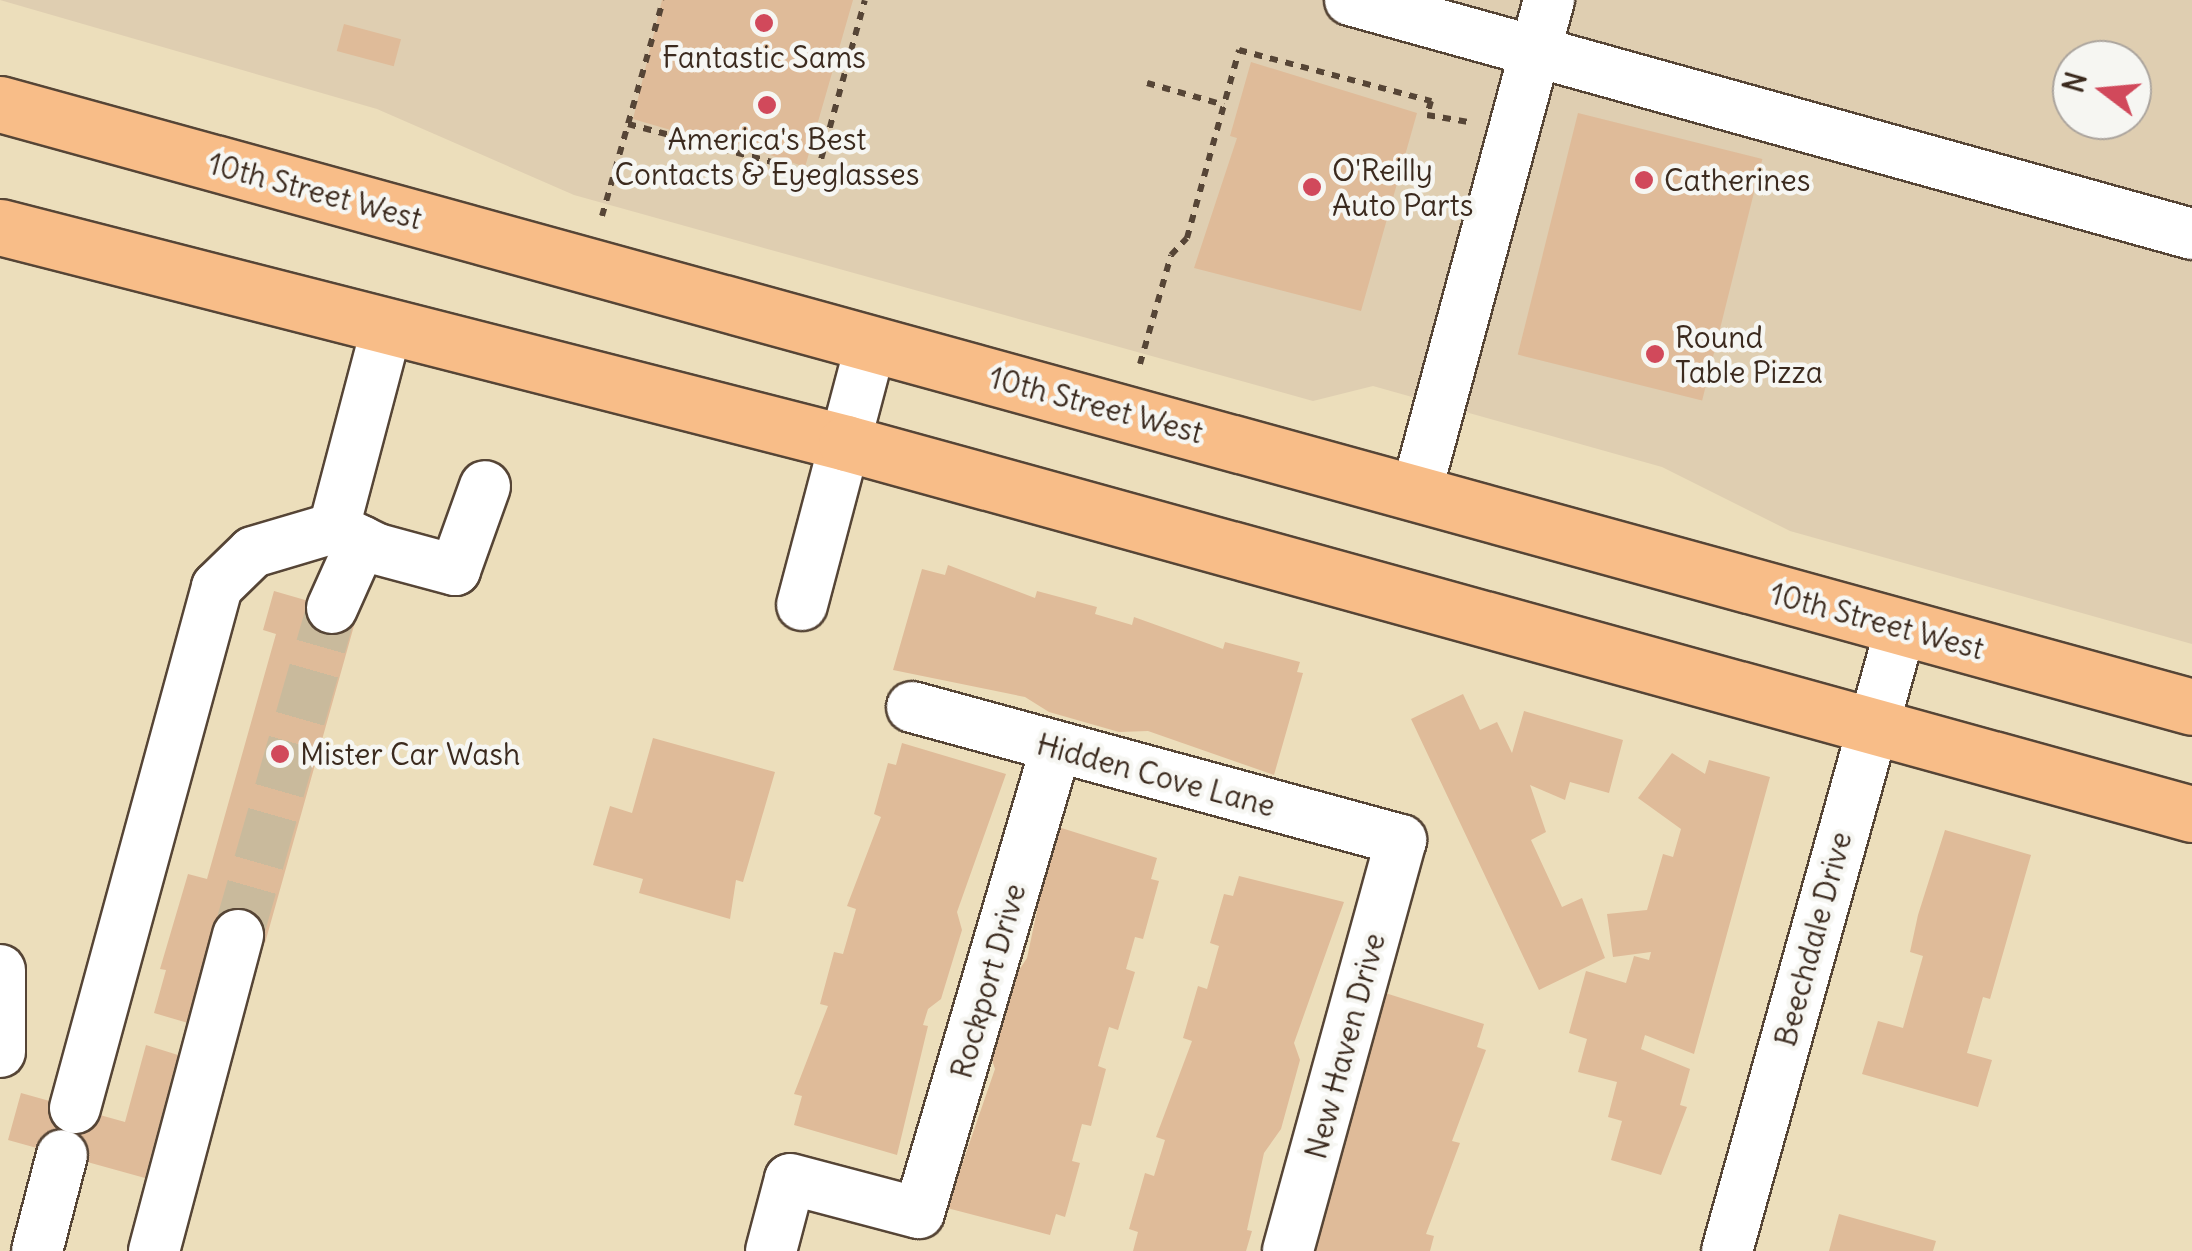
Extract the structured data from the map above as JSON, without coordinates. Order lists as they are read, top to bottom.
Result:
{
  "streets": {
    "main road": ["10th Street West"],
    "street": [
      "Hidden Cove Lane",
      "Beechdale Drive",
      "Rockport Drive",
      "New Haven Drive"
    ]
  },
  "crossings": [
    ["10th Street West", "Beechdale Drive"],
    ["Hidden Cove Lane", "Rockport Drive"],
    ["Hidden Cove Lane", "New Haven Drive"]
  ],
  "places": [
    "Fantastic Sams",
    "America's Best Contacts & Eyeglasses",
    "Catherines",
    "O'Reilly Auto Parts",
    "Round Table Pizza",
    "Mister Car Wash"
  ],
  "north": "left"
}
